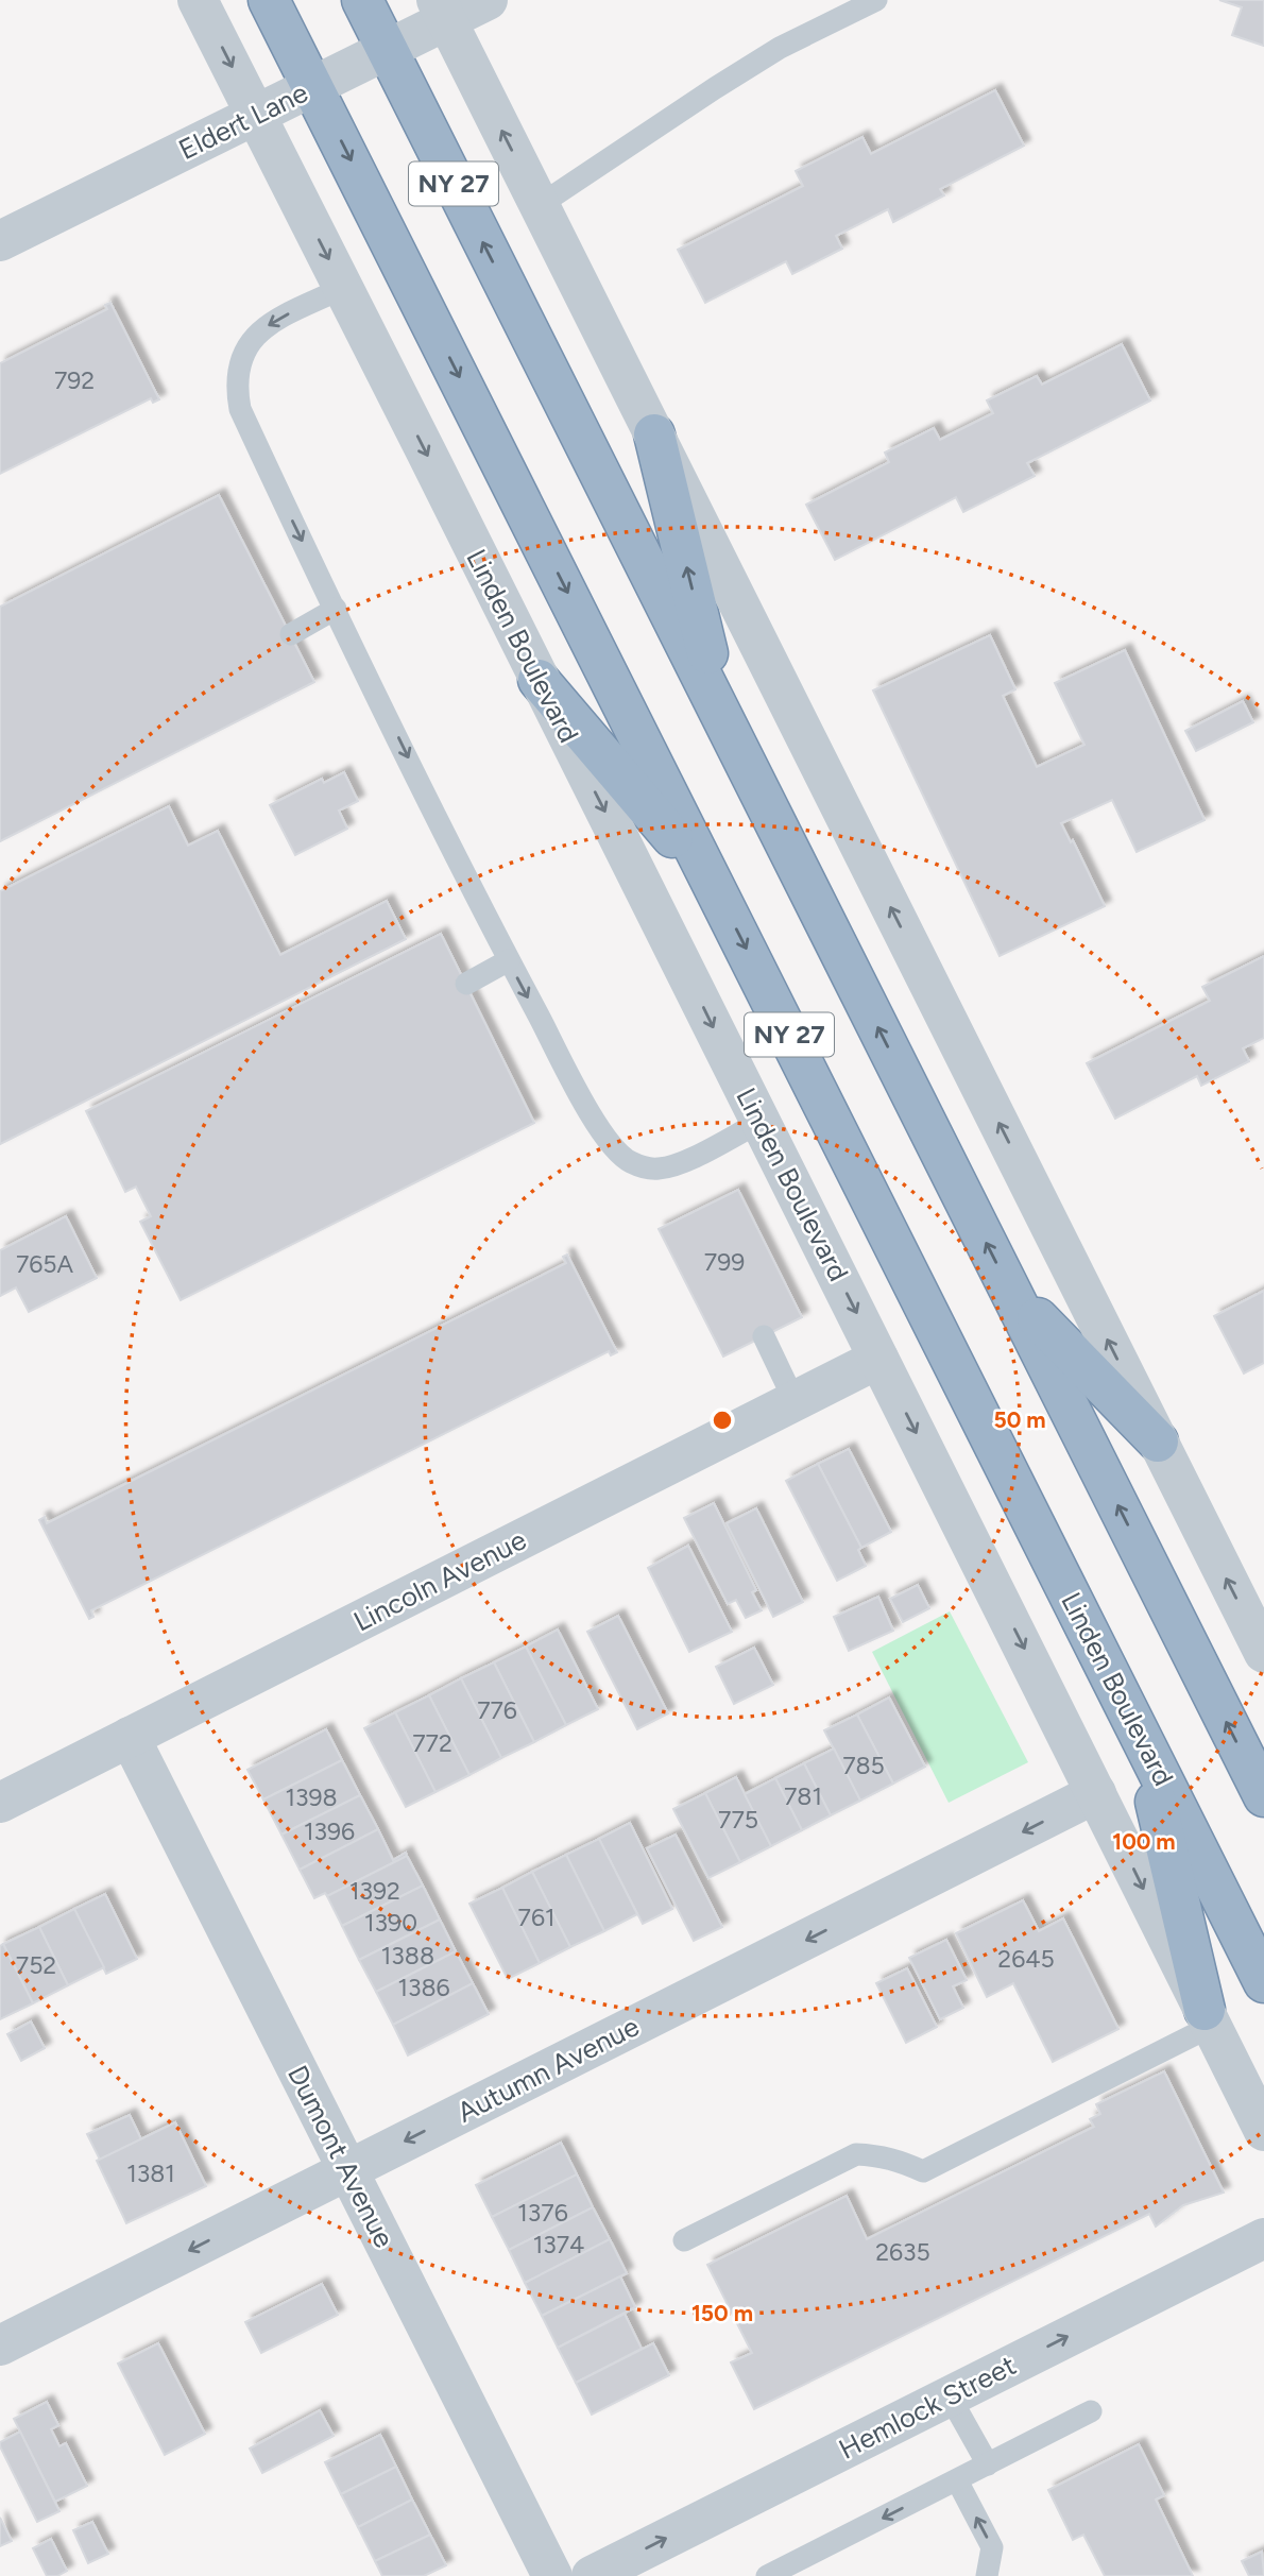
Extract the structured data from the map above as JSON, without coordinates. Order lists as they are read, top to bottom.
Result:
{
  "streets": {
    "highway": ["NY 27", "Linden Boulevard"],
    "street": [
      "Eldert Lane",
      "Lincoln Avenue",
      "Autumn Avenue",
      "Dumont Avenue",
      "Hemlock Street"
    ]
  },
  "crossings": [
    ["Eldert Lane", "NY 27"],
    ["Eldert Lane", "Linden Boulevard"],
    ["Linden Boulevard", "Lincoln Avenue"],
    ["Linden Boulevard", "Autumn Avenue"],
    ["Lincoln Avenue", "Dumont Avenue"],
    ["Autumn Avenue", "Dumont Avenue"]
  ],
  "one_way": ["Autumn Avenue", "Hemlock Street"],
  "house_numbers": [
    "792",
    "799",
    "765A",
    "776",
    "772",
    "785",
    "781",
    "1398",
    "775",
    "1396",
    "1392",
    "761",
    "1390",
    "1388",
    "2645",
    "752",
    "1386",
    "1381",
    "1376",
    "1374",
    "2635"
  ],
  "rings": ["50 m", "100 m", "150 m"]
}
